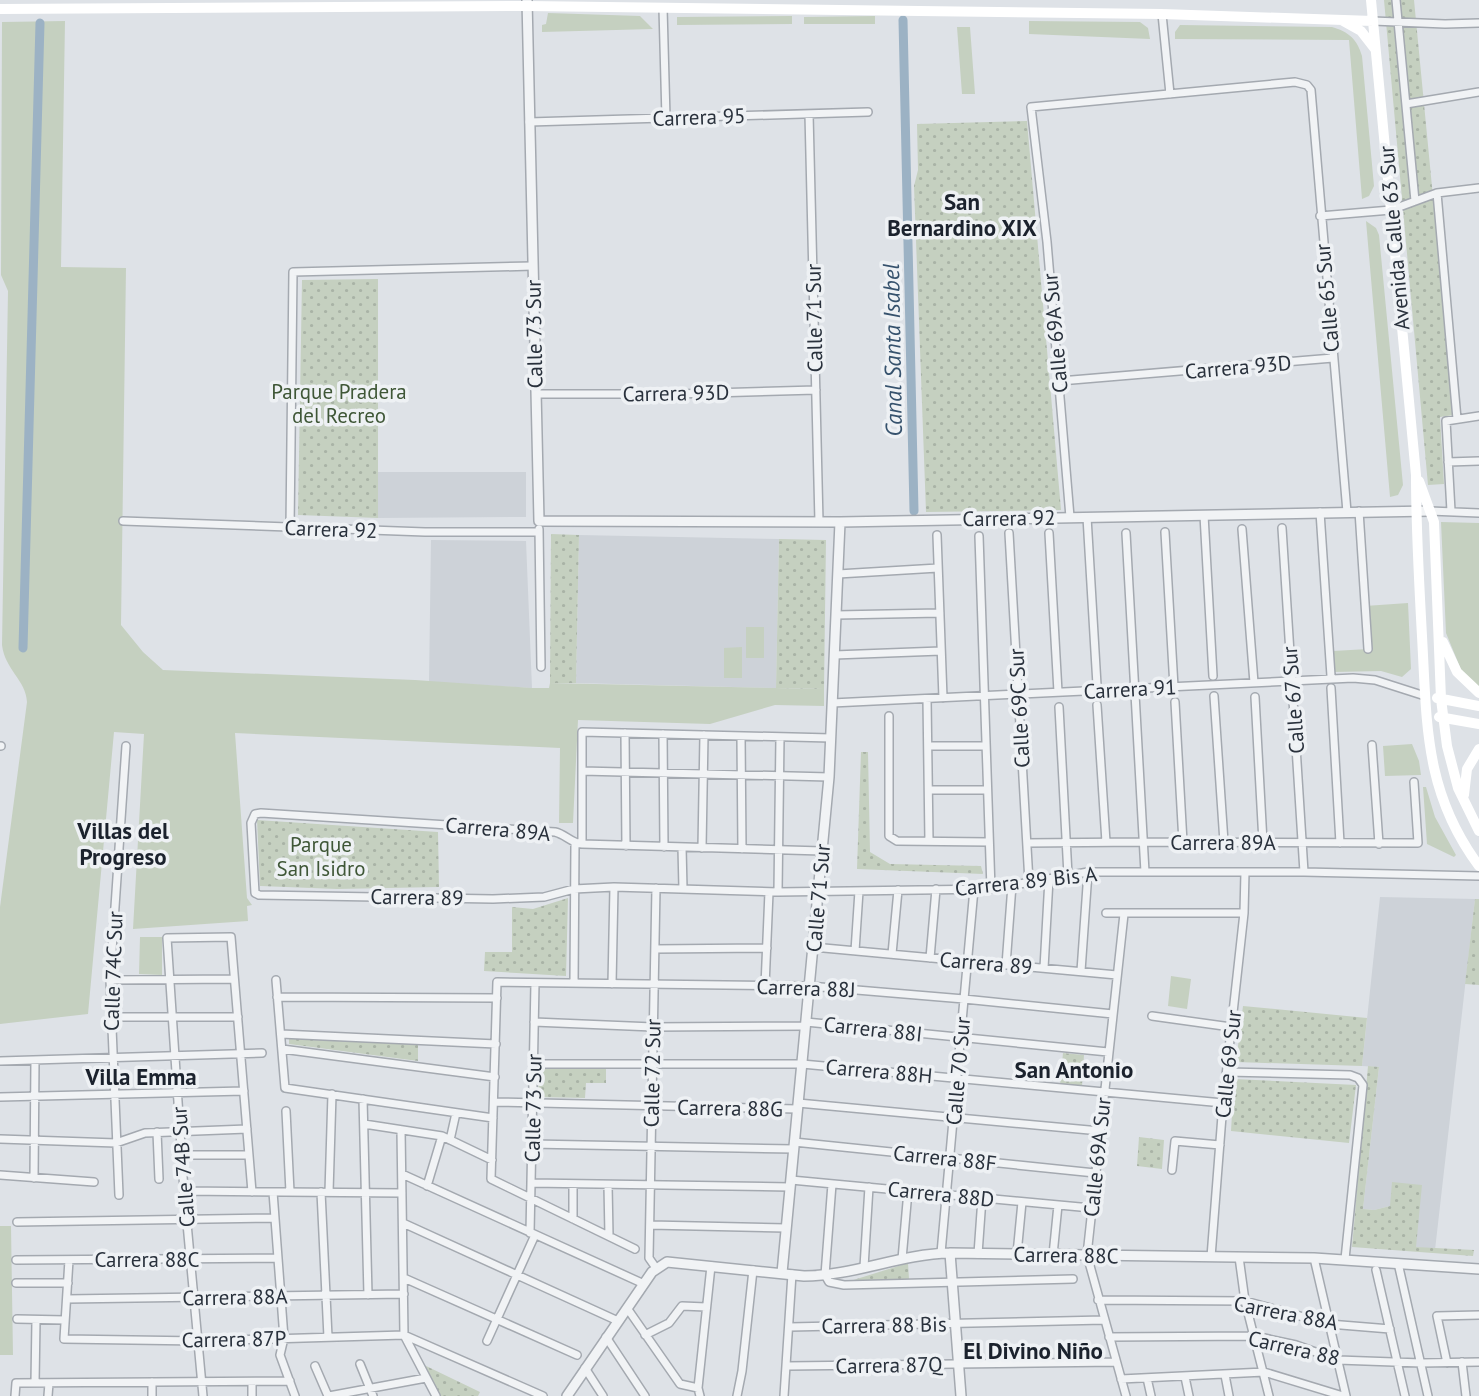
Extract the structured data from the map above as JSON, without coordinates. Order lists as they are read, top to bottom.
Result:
{
  "streets": {
    "main road": ["Avenida Calle 63 Sur"],
    "street": [
      "Carrera 95",
      "Calle 65 Sur",
      "Calle 71 Sur",
      "Calle 69A Sur",
      "Calle 73 Sur",
      "Carrera 93D",
      "Carrera 92",
      "Carrera 91",
      "Calle 67 Sur",
      "Calle 69C Sur",
      "Carrera 89A",
      "Carrera 89 Bis A",
      "Carrera 89",
      "Calle 74C Sur",
      "Carrera 88J",
      "Carrera 88I",
      "Calle 69 Sur",
      "Carrera 88H",
      "Calle 70 Sur",
      "Calle 72 Sur",
      "Carrera 88G",
      "Carrera 88F",
      "Calle 74B Sur",
      "Carrera 88D",
      "Carrera 88C",
      "Carrera 88A",
      "Carrera 88 Bis",
      "Carrera 87P",
      "Carrera 88",
      "Carrera 87Q"
    ]
  },
  "crossings": [
    ["Carrera 95", "Calle 71 Sur"],
    ["Carrera 95", "Calle 73 Sur"],
    ["Avenida Calle 63 Sur", "Carrera 92"],
    ["Avenida Calle 63 Sur", "Carrera 91"],
    ["Calle 65 Sur", "Calle 69A Sur"],
    ["Calle 65 Sur", "Carrera 93D"],
    ["Calle 65 Sur", "Carrera 92"],
    ["Calle 71 Sur", "Carrera 93D"],
    ["Calle 71 Sur", "Carrera 92"],
    ["Calle 71 Sur", "Carrera 91"],
    ["Calle 71 Sur", "Carrera 89A"],
    ["Calle 71 Sur", "Carrera 89 Bis A"],
    ["Calle 71 Sur", "Carrera 89"],
    ["Calle 71 Sur", "Carrera 88J"],
    ["Calle 71 Sur", "Carrera 88I"],
    ["Calle 71 Sur", "Carrera 88H"],
    ["Calle 71 Sur", "Carrera 88G"],
    ["Calle 71 Sur", "Carrera 88F"],
    ["Calle 71 Sur", "Carrera 88D"],
    ["Calle 71 Sur", "Carrera 88C"],
    ["Calle 71 Sur", "Carrera 88 Bis"],
    ["Calle 71 Sur", "Carrera 87Q"],
    ["Calle 69A Sur", "Carrera 93D"],
    ["Calle 69A Sur", "Carrera 92"],
    ["Calle 69A Sur", "Carrera 89"],
    ["Calle 69A Sur", "Carrera 88J"],
    ["Calle 69A Sur", "Carrera 88I"],
    ["Calle 69A Sur", "Carrera 88H"],
    ["Calle 69A Sur", "Carrera 88G"],
    ["Calle 69A Sur", "Carrera 88F"],
    ["Calle 69A Sur", "Carrera 88D"],
    ["Calle 69A Sur", "Carrera 88C"],
    ["Calle 69A Sur", "Carrera 88A"],
    ["Calle 69A Sur", "Carrera 88 Bis"],
    ["Calle 69A Sur", "Carrera 88"],
    ["Calle 69A Sur", "Carrera 87Q"],
    ["Calle 73 Sur", "Carrera 93D"],
    ["Calle 73 Sur", "Carrera 92"],
    ["Calle 73 Sur", "Carrera 88J"],
    ["Calle 73 Sur", "Carrera 88I"],
    ["Calle 73 Sur", "Carrera 88H"],
    ["Calle 73 Sur", "Carrera 88G"],
    ["Calle 73 Sur", "Carrera 88F"],
    ["Calle 73 Sur", "Carrera 88D"],
    ["Carrera 91", "Calle 67 Sur"],
    ["Carrera 91", "Calle 69C Sur"],
    ["Calle 67 Sur", "Carrera 89A"],
    ["Calle 67 Sur", "Carrera 89 Bis A"],
    ["Calle 69C Sur", "Carrera 89A"],
    ["Calle 69C Sur", "Carrera 89 Bis A"],
    ["Carrera 89A", "Carrera 89"],
    ["Carrera 89 Bis A", "Carrera 89"],
    ["Carrera 89 Bis A", "Calle 69 Sur"],
    ["Carrera 89 Bis A", "Calle 70 Sur"],
    ["Carrera 89 Bis A", "Calle 72 Sur"],
    ["Carrera 89", "Calle 70 Sur"],
    ["Carrera 88J", "Calle 70 Sur"],
    ["Carrera 88J", "Calle 72 Sur"],
    ["Carrera 88I", "Calle 70 Sur"],
    ["Carrera 88I", "Calle 72 Sur"],
    ["Calle 69 Sur", "Carrera 88H"],
    ["Calle 69 Sur", "Carrera 88C"],
    ["Carrera 88H", "Calle 70 Sur"],
    ["Carrera 88H", "Calle 72 Sur"],
    ["Calle 70 Sur", "Carrera 88G"],
    ["Calle 70 Sur", "Carrera 88F"],
    ["Calle 70 Sur", "Carrera 88D"],
    ["Calle 70 Sur", "Carrera 88C"],
    ["Calle 70 Sur", "Carrera 88 Bis"],
    ["Calle 70 Sur", "Carrera 87Q"],
    ["Calle 72 Sur", "Carrera 88G"],
    ["Calle 72 Sur", "Carrera 88F"],
    ["Calle 72 Sur", "Carrera 88D"],
    ["Calle 72 Sur", "Carrera 88C"],
    ["Calle 74B Sur", "Carrera 88C"],
    ["Calle 74B Sur", "Carrera 88A"],
    ["Calle 74B Sur", "Carrera 87P"]
  ],
  "districts": [
    "San Bernardino XIX",
    "Villas del Progreso",
    "San Antonio",
    "Villa Emma",
    "El Divino Niño"
  ],
  "water": ["Canal Santa Isabel"],
  "parks": ["Parque Pradera del Recreo", "Parque San Isidro"]
}
